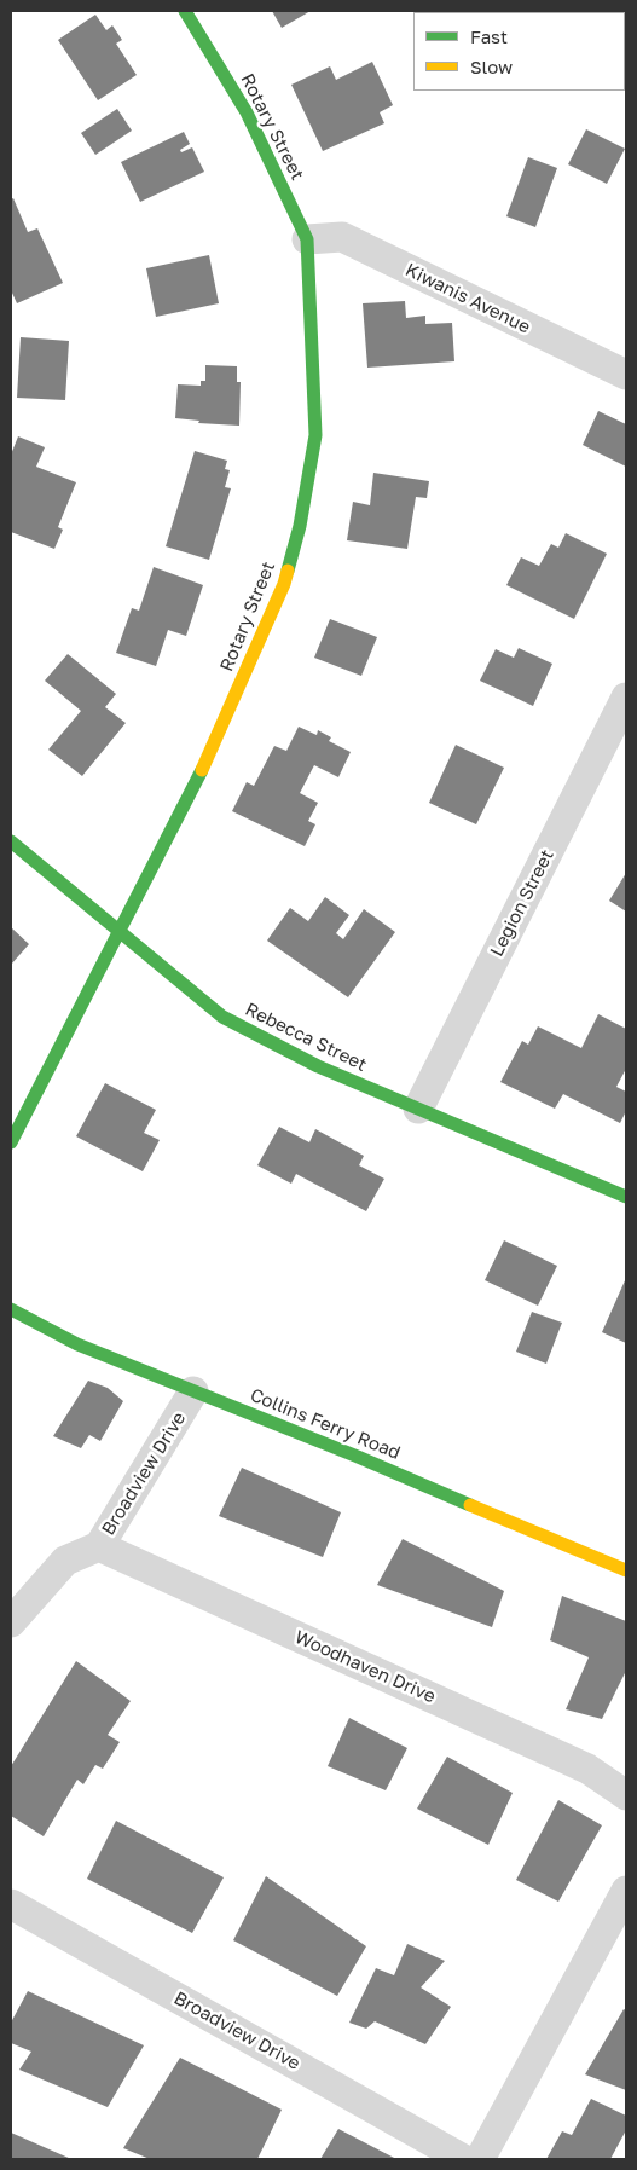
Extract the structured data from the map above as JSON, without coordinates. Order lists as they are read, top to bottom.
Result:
{
  "streets": {
    "street": [
      "Rotary Street",
      "Kiwanis Avenue",
      "Legion Street",
      "Rebecca Street",
      "Collins Ferry Road",
      "Broadview Drive",
      "Woodhaven Drive"
    ]
  },
  "crossings": [
    ["Rotary Street", "Kiwanis Avenue"],
    ["Rotary Street", "Rebecca Street"],
    ["Legion Street", "Rebecca Street"],
    ["Collins Ferry Road", "Broadview Drive"],
    ["Broadview Drive", "Woodhaven Drive"]
  ],
  "legend": ["Fast", "Slow"]
}
